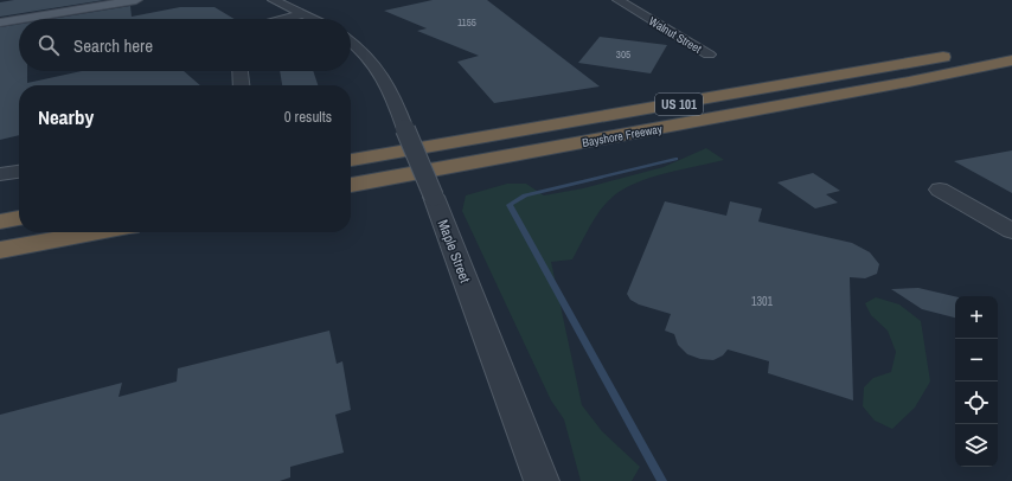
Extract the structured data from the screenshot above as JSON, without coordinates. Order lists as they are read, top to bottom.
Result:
{
  "streets": {
    "highway": ["US 101", "Bayshore Freeway"],
    "street": ["Walnut Street", "Maple Street"]
  },
  "house_numbers": ["1155", "305", "1301"],
  "page": {
    "search": "Search here",
    "heading": ["Nearby", "0 results"],
    "map_buttons": ["+", "−"]
  }
}
